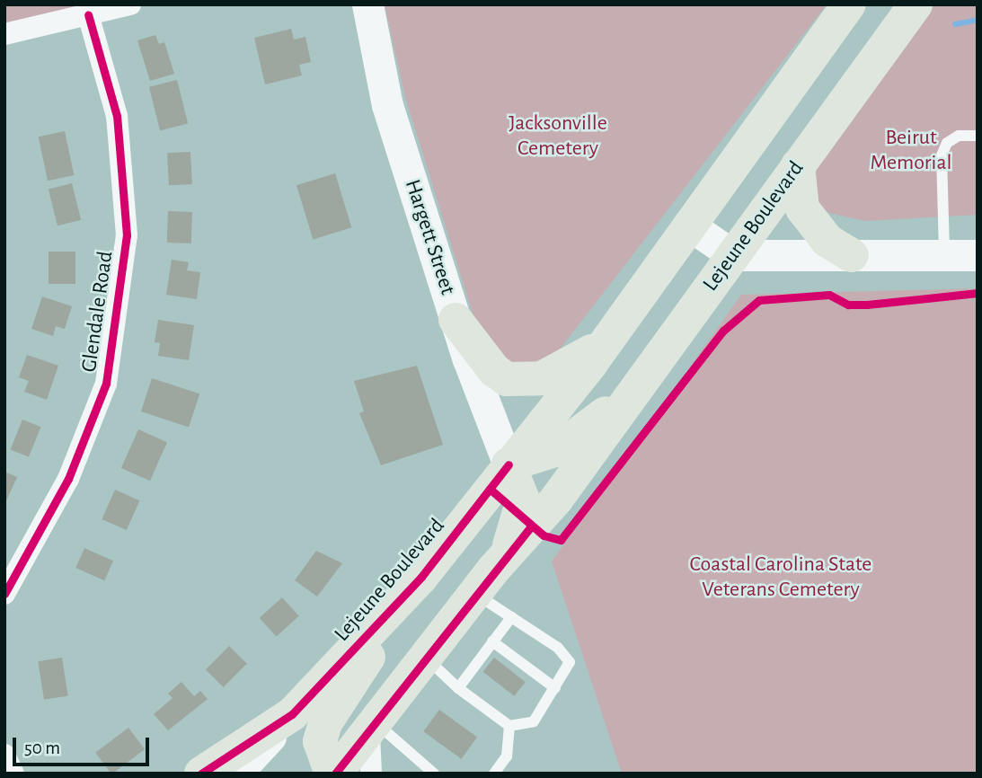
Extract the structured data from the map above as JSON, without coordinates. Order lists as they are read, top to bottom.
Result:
{
  "streets": {
    "main road": ["Lejeune Boulevard", "Hargett Street"],
    "street": ["Glendale Road"]
  },
  "crossings": [
    ["Lejeune Boulevard", "Hargett Street"]
  ],
  "parks": ["Jacksonville Cemetery", "Beirut Memorial", "Coastal Carolina State Veterans Cemetery"],
  "scale_bar": "50 m"
}
